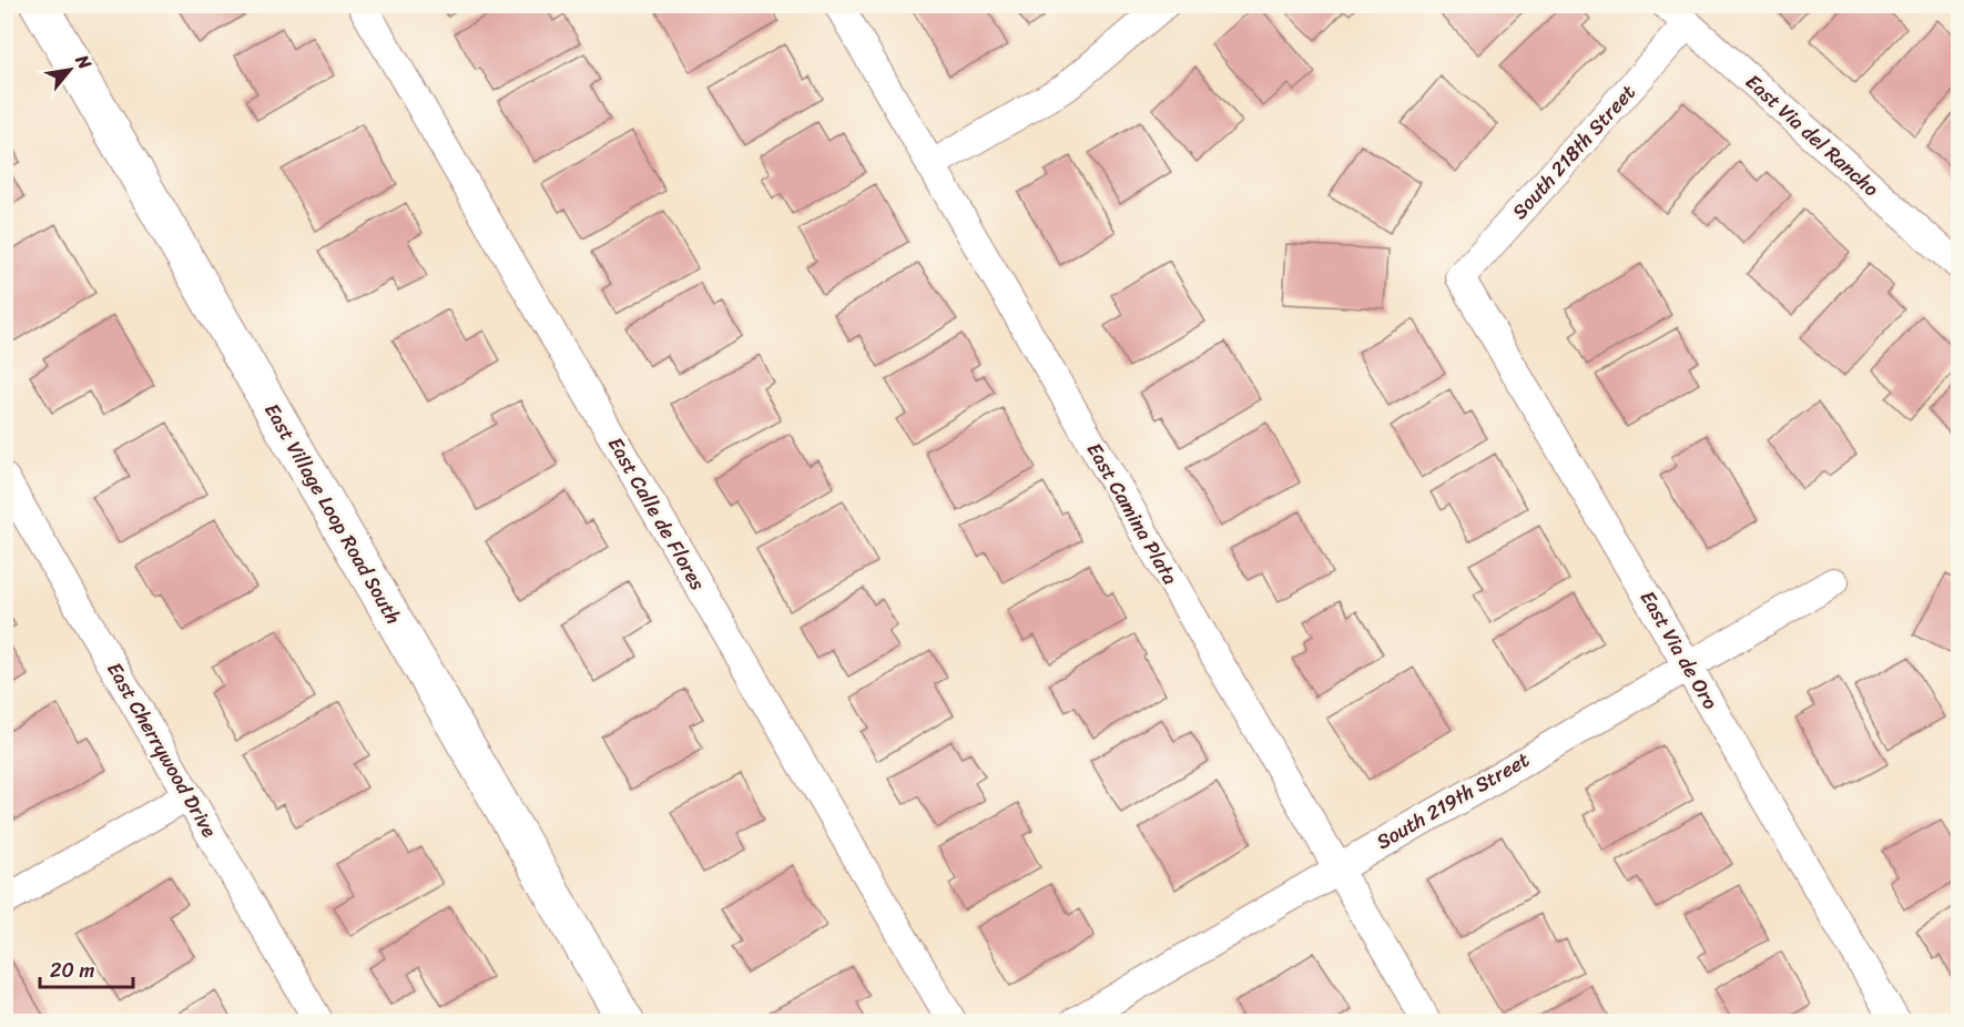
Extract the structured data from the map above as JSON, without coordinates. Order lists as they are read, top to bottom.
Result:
{
  "streets": {
    "street": [
      "East Via del Rancho",
      "South 218th Street",
      "East Village Loop Road South",
      "East Calle de Flores",
      "East Camina Plata",
      "East Via de Oro",
      "East Cherrywood Drive",
      "South 219th Street"
    ]
  },
  "crossings": [
    ["East Via del Rancho", "South 218th Street"],
    ["South 218th Street", "East Via de Oro"],
    ["East Camina Plata", "South 219th Street"],
    ["East Via de Oro", "South 219th Street"]
  ],
  "scale_bar": "20 m",
  "north": "top right"
}
